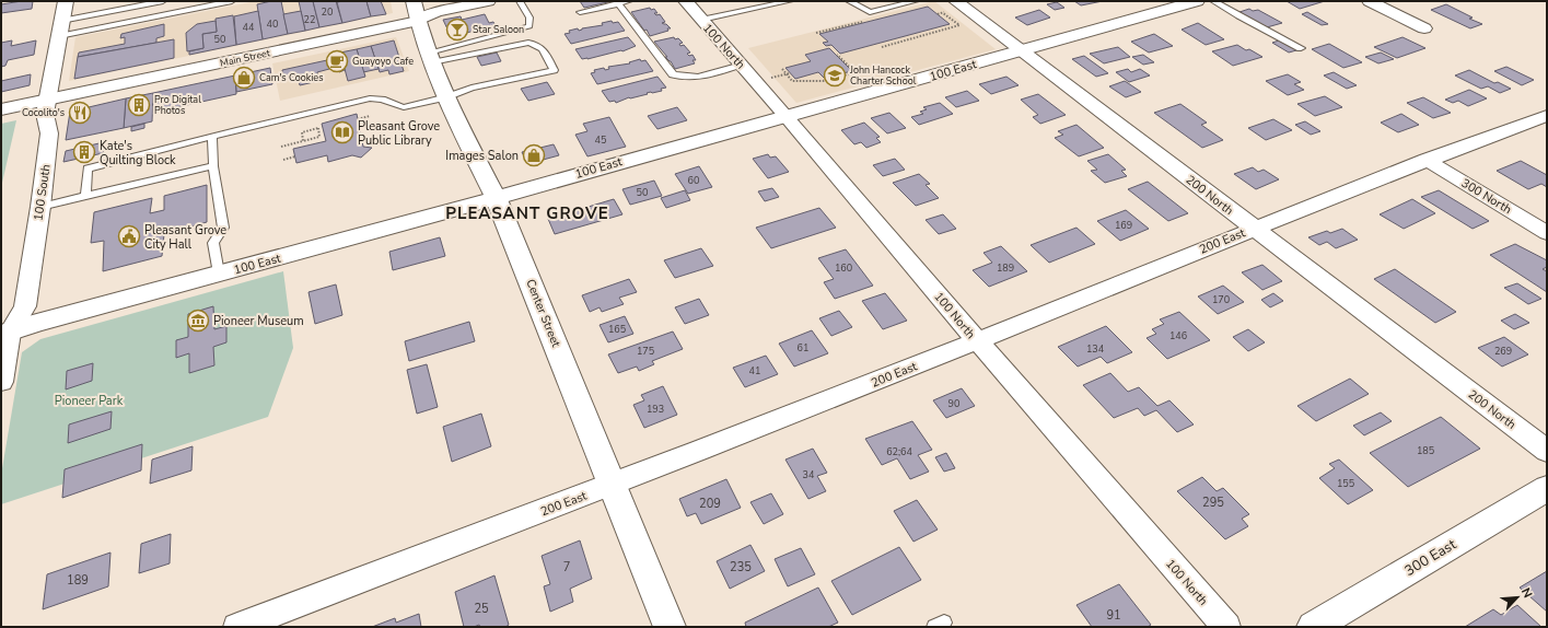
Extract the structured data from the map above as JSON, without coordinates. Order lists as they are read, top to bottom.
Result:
{
  "streets": {
    "main road": [
      "Main Street",
      "100 East",
      "Center Street",
      "300 East"
    ],
    "street": [
      "100 North",
      "100 South",
      "200 North",
      "300 North",
      "200 East"
    ]
  },
  "crossings": [
    ["100 North", "100 East"],
    ["100 North", "200 East"],
    ["Main Street", "100 South"],
    ["Main Street", "Center Street"],
    ["100 East", "100 South"],
    ["100 East", "200 North"],
    ["100 East", "Center Street"],
    ["200 North", "200 East"],
    ["300 North", "200 East"],
    ["200 East", "Center Street"]
  ],
  "districts": ["PLEASANT GROVE"],
  "parks": ["Pioneer Park"],
  "places": {
    "bar": ["Star Saloon"],
    "cafe": ["Guayoyo Cafe"],
    "school or university": ["John Hancock Charter School"],
    "shop": ["Cam's Cookies", "Images Salon"],
    "building": ["Pro Digital Photos", "Kate's Quilting Block"],
    "restaurant": ["Cocolito's"],
    "library": ["Pleasant Grove Public Library"],
    "public building": ["Pleasant Grove City Hall"],
    "museum": ["Pioneer Museum"]
  },
  "house_numbers": [
    "20",
    "22",
    "40",
    "44",
    "50",
    "45",
    "60",
    "50",
    "169",
    "160",
    "189",
    "170",
    "165",
    "146",
    "61",
    "134",
    "175",
    "269",
    "41",
    "90",
    "193",
    "185",
    "62;64",
    "34",
    "155",
    "295",
    "209",
    "7",
    "235",
    "189",
    "25",
    "91"
  ],
  "north": "top right"
}
